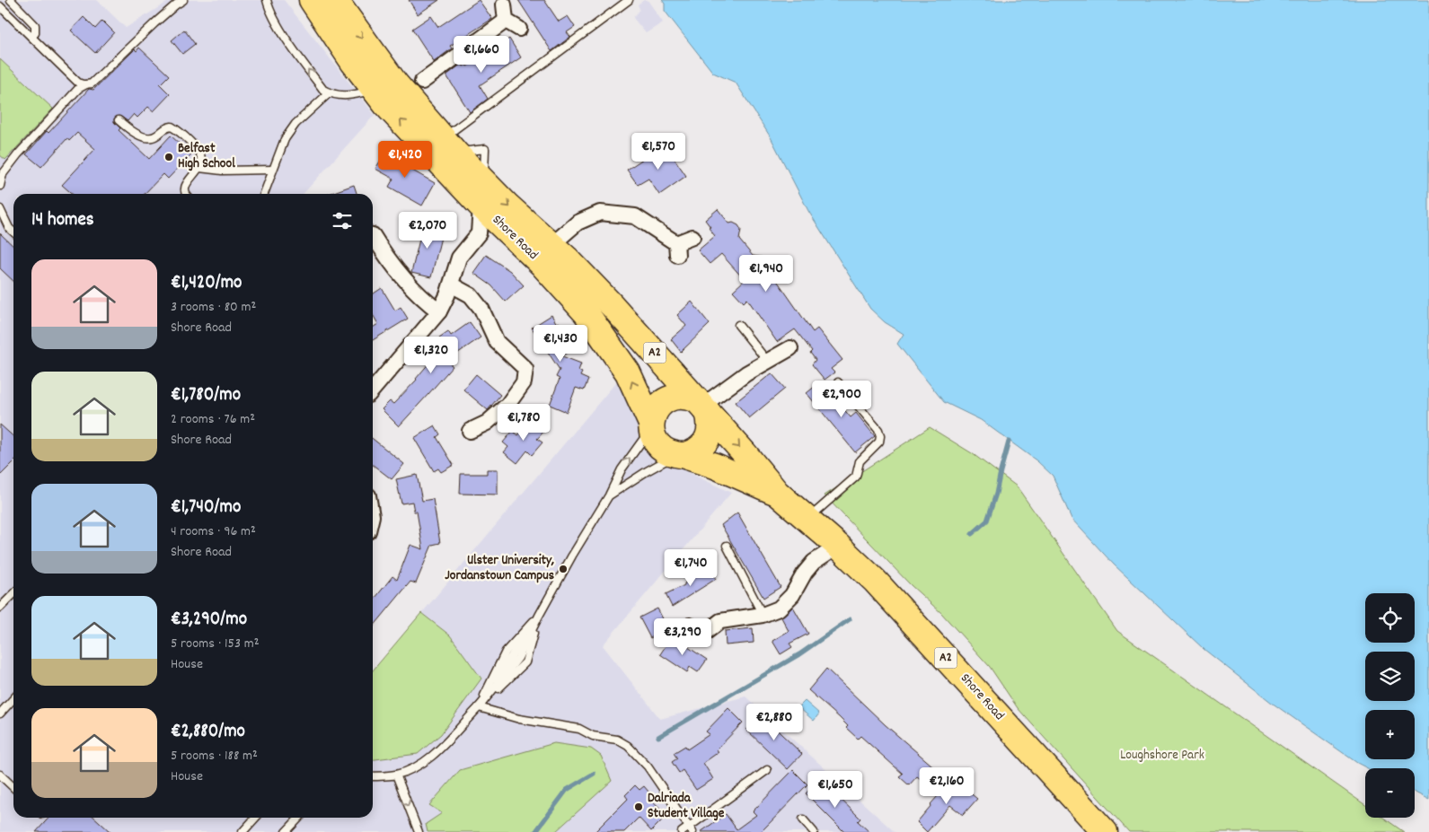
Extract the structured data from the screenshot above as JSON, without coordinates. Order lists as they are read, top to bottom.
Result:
{
  "streets": {
    "highway": ["Shore Road", "A2"]
  },
  "crossings": [
    ["Shore Road", "A2"]
  ],
  "parks": ["Loughshore Park"],
  "places": ["Belfast High School", "Ulster University, Jordanstown Campus", "Dalriada Student Village"],
  "page": {
    "price": [
      "€1,660",
      "€1,570",
      "€1,420",
      "€2,070",
      "€1,940",
      "€1,430",
      "€1,320",
      "€2,900",
      "€1,780",
      "€1,740",
      "€3,290",
      "€2,880",
      "€2,160",
      "€1,650"
    ],
    "heading": "14 homes",
    "list": [
      {
        "name": "€1,420/mo",
        "note": "3 rooms · 80 m² · Shore Road"
      },
      {
        "name": "€1,780/mo",
        "note": "2 rooms · 76 m² · Shore Road"
      },
      {
        "name": "€1,740/mo",
        "note": "4 rooms · 96 m² · Shore Road"
      },
      {
        "name": "€3,290/mo",
        "note": "5 rooms · 153 m² · House"
      },
      {
        "name": "€2,880/mo",
        "note": "5 rooms · 188 m² · House"
      }
    ],
    "map_buttons": ["+", "−"]
  }
}
